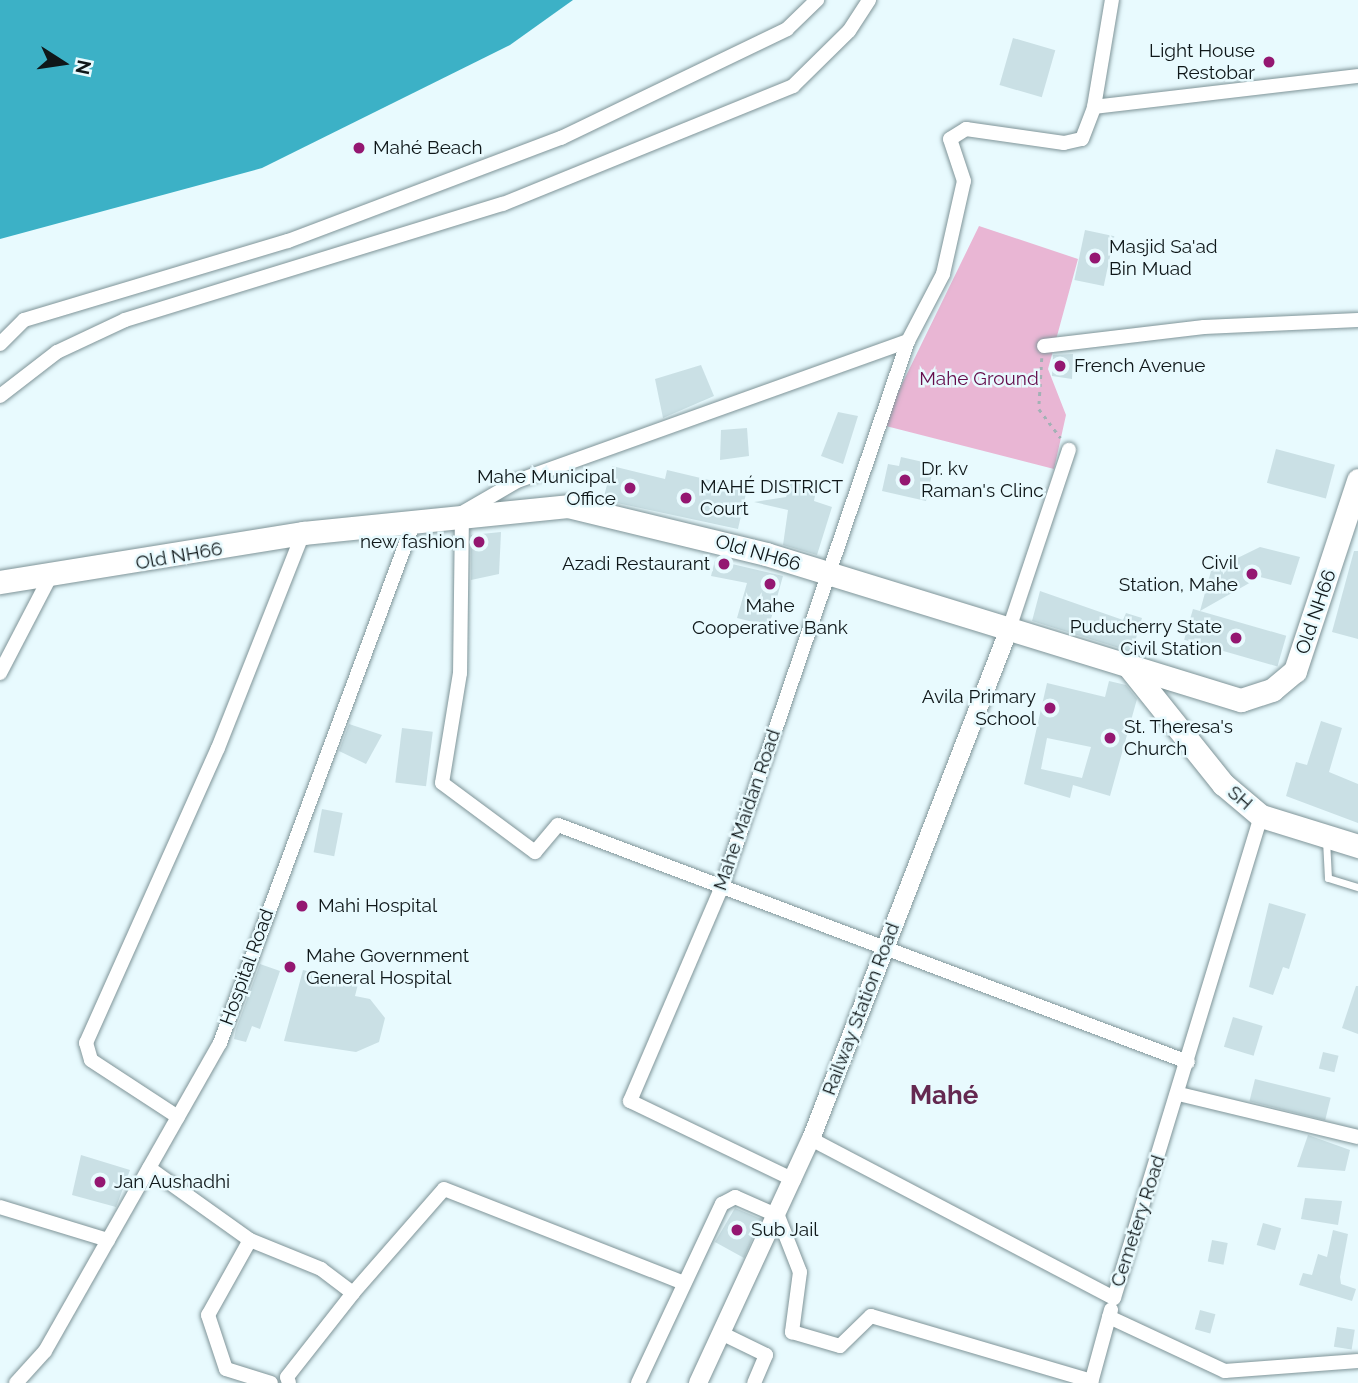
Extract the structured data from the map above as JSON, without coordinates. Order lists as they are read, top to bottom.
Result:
{
  "streets": {
    "main road": ["Old NH66", "SH"],
    "street": [
      "Mahe Maidan Road",
      "Hospital Road",
      "Railway Station Road",
      "Cemetery Road"
    ]
  },
  "crossings": [
    ["Old NH66", "SH"],
    ["Old NH66", "Mahe Maidan Road"],
    ["Old NH66", "Hospital Road"],
    ["Old NH66", "Railway Station Road"],
    ["SH", "Cemetery Road"],
    ["Mahe Maidan Road", "Railway Station Road"],
    ["Railway Station Road", "Cemetery Road"]
  ],
  "districts": ["Mahé"],
  "parks": ["Mahe Ground"],
  "places": [
    "Light House Restobar",
    "Mahé Beach",
    "Masjid Sa'ad Bin Muad",
    "French Avenue",
    "Dr. kv Raman's Clinc",
    "Mahe Municipal Office",
    "MAHÉ DISTRICT Court",
    "new fashion",
    "Azadi Restaurant",
    "Civil Station, Mahe",
    "Mahe Cooperative Bank",
    "Puducherry State Civil Station",
    "Avila Primary School",
    "St. Theresa's Church",
    "Mahi Hospital",
    "Mahe Government General Hospital",
    "Jan Aushadhi",
    "Sub Jail"
  ],
  "north": "right"
}
